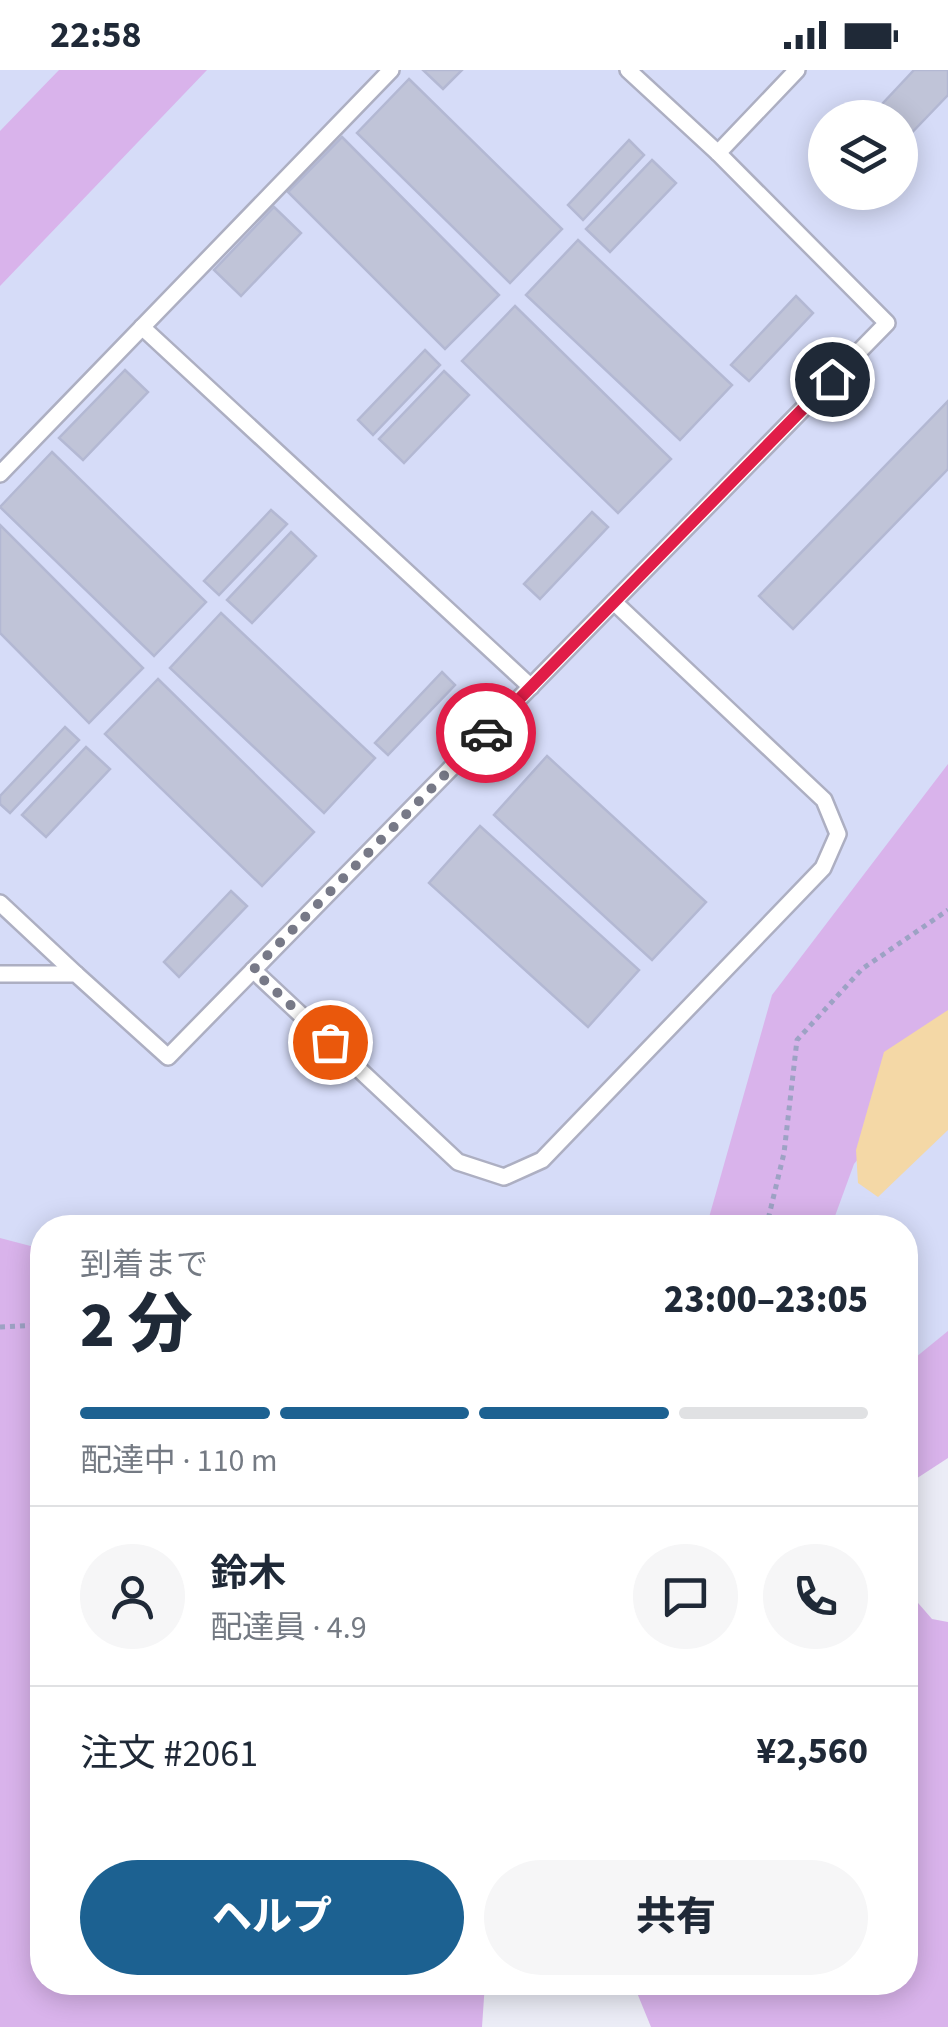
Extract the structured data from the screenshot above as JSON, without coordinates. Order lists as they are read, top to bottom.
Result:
{
  "page": {
    "status": "22:58",
    "heading": ["2 分", "到着まで", "23:00–23:05"],
    "panel": [
      "鈴木",
      "配達員 · 4.9",
      "注文 #2061",
      "¥2,560"
    ],
    "bar": "配達中 · 110 m",
    "buttons": ["ヘルプ", "共有"]
  }
}
